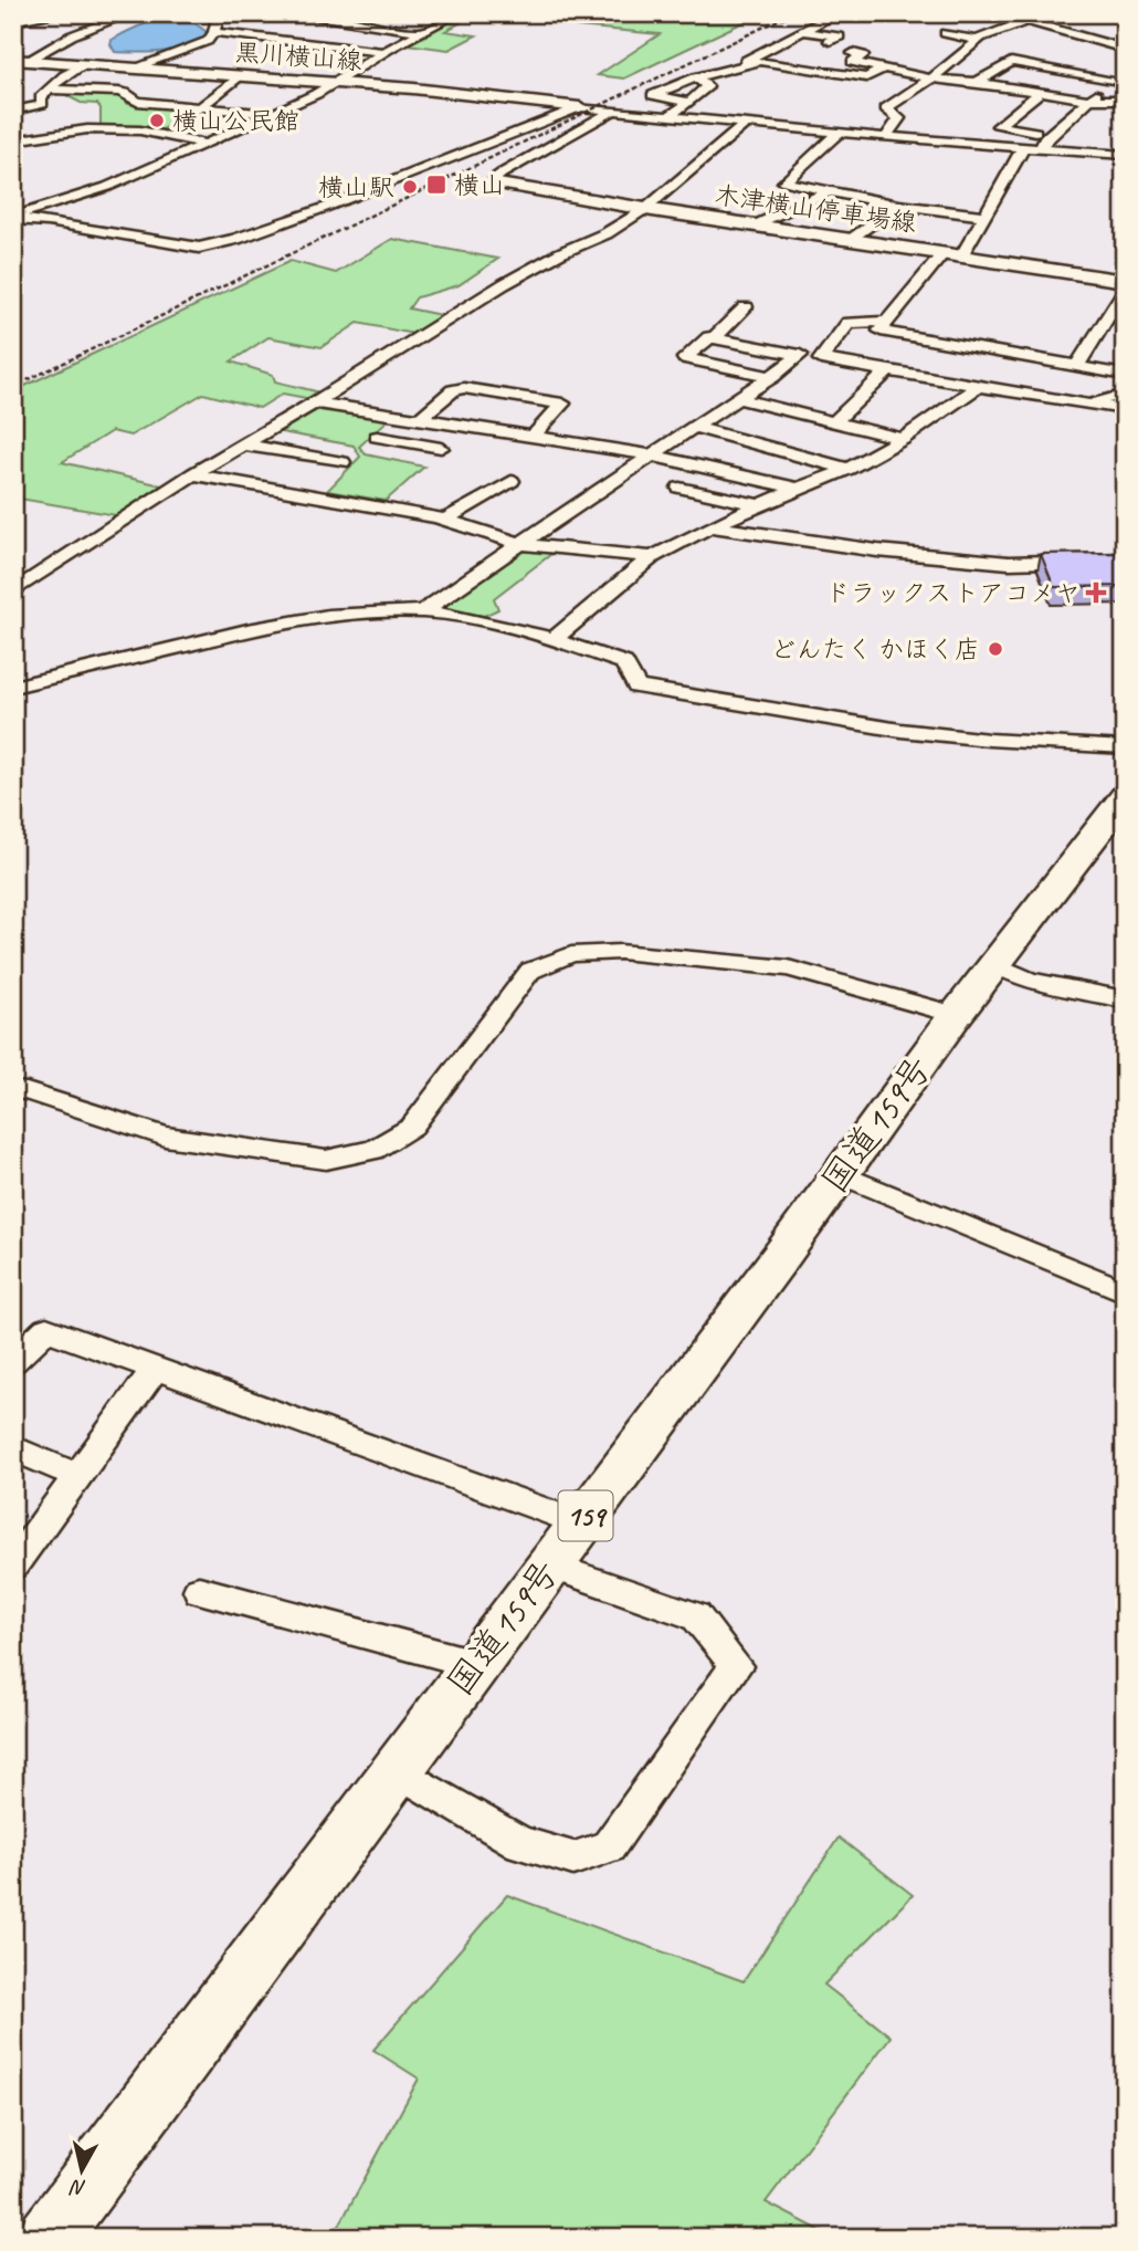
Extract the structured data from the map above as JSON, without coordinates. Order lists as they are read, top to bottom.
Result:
{
  "streets": {
    "highway": ["国道159号", "159"],
    "main road": ["黒川横山線", "木津横山停車場線"]
  },
  "places": {
    "other": ["横山公民館", "横山駅", "どんたく かほく店"],
    "transit": ["横山"],
    "health": ["ドラックストアコメヤ"]
  },
  "north": "bottom"
}
